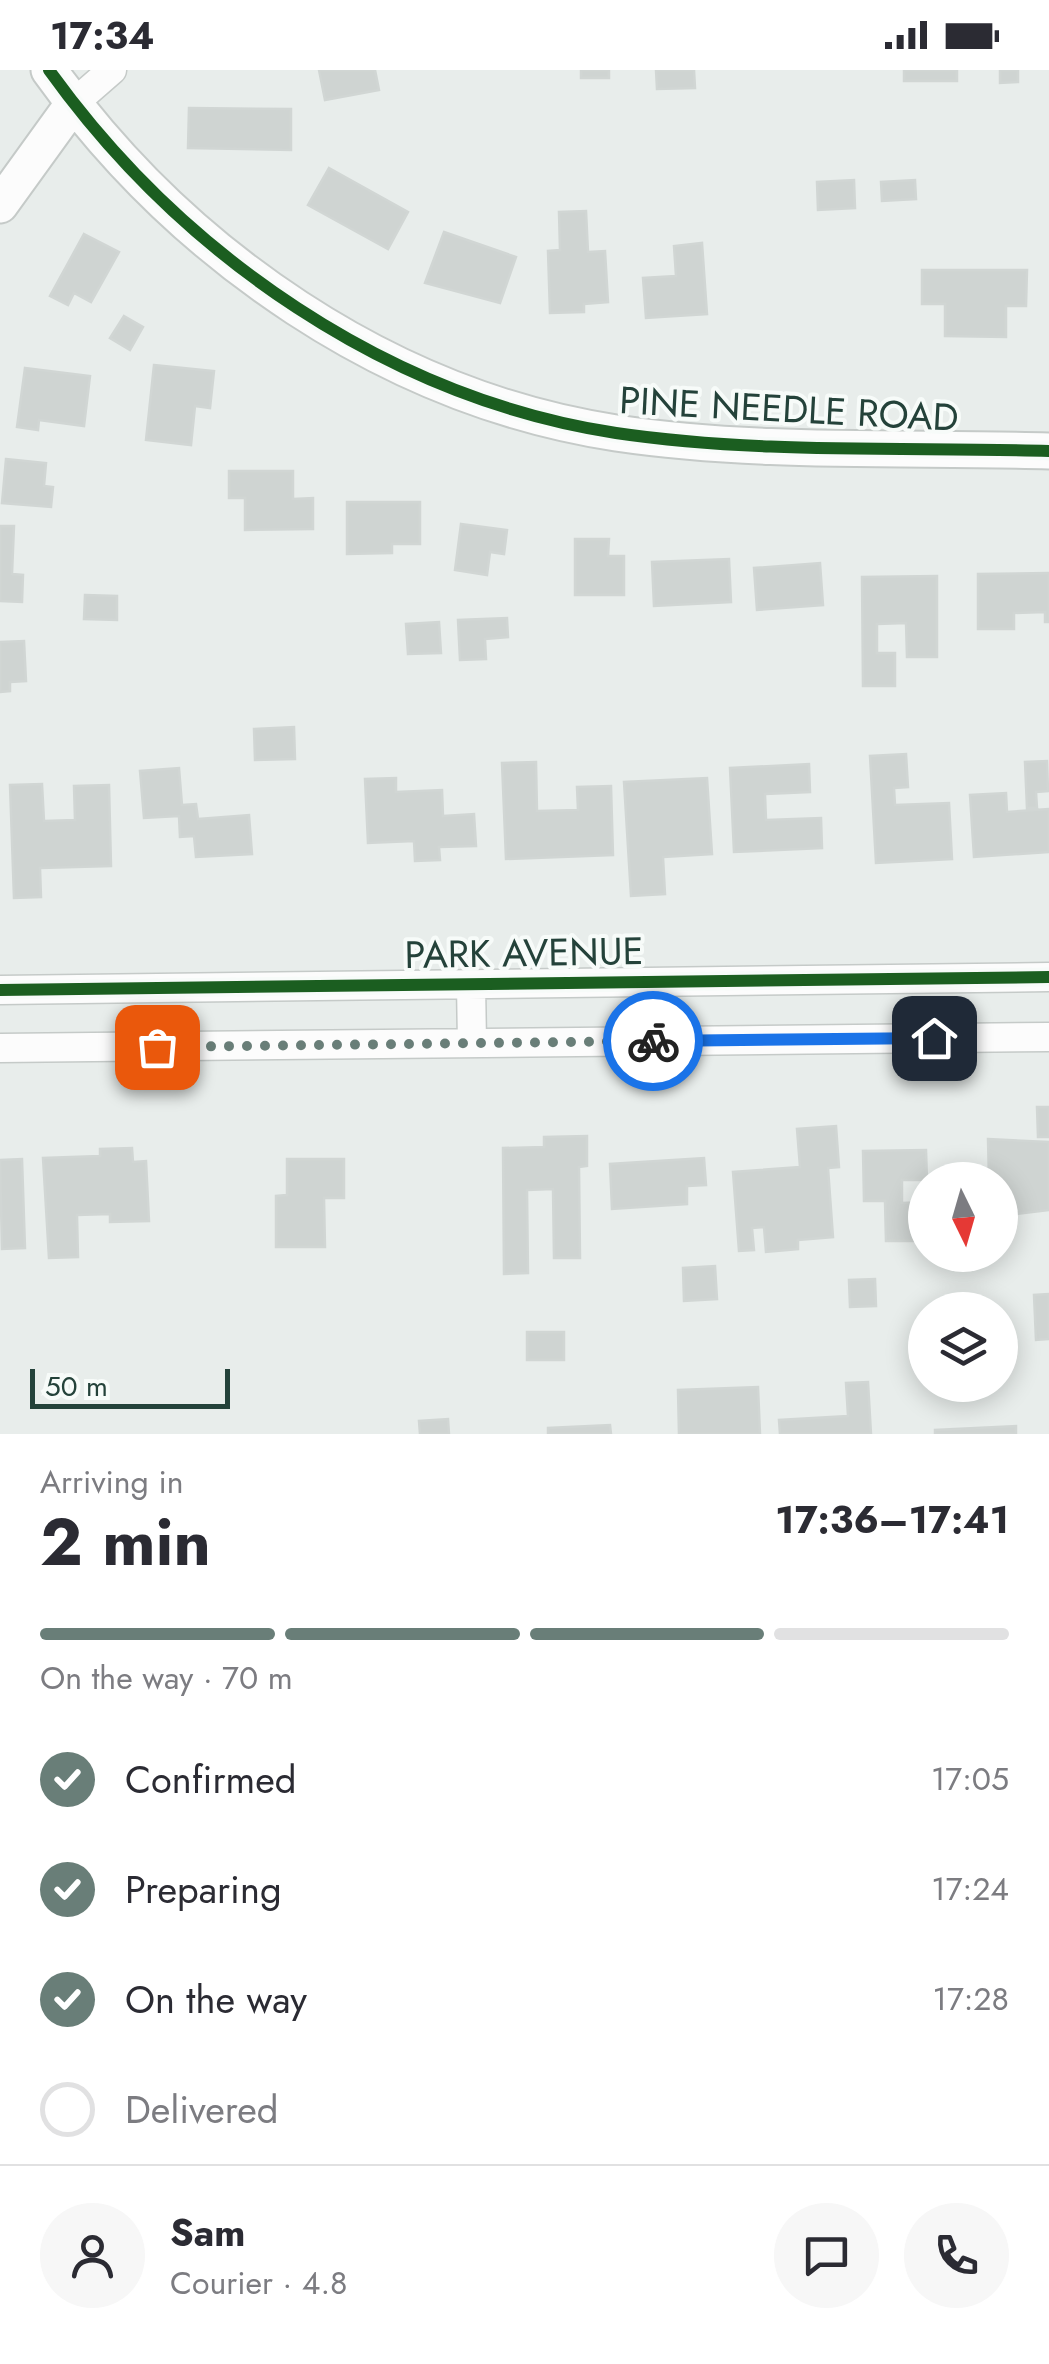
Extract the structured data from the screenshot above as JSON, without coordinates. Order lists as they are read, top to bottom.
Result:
{
  "streets": {
    "street": ["PINE NEEDLE ROAD", "PARK AVENUE"]
  },
  "scale_bar": "50 m",
  "north": "bottom",
  "page": {
    "status": "17:34",
    "scale": "50 m",
    "heading": ["2 min", "Arriving in", "17:36–17:41"],
    "panel": ["Sam", "Courier · 4.8"],
    "bar": "On the way · 70 m",
    "list": [
      ["Confirmed", "17:05"],
      ["Preparing", "17:24"],
      ["On the way", "17:28"],
      "Delivered"
    ]
  }
}
